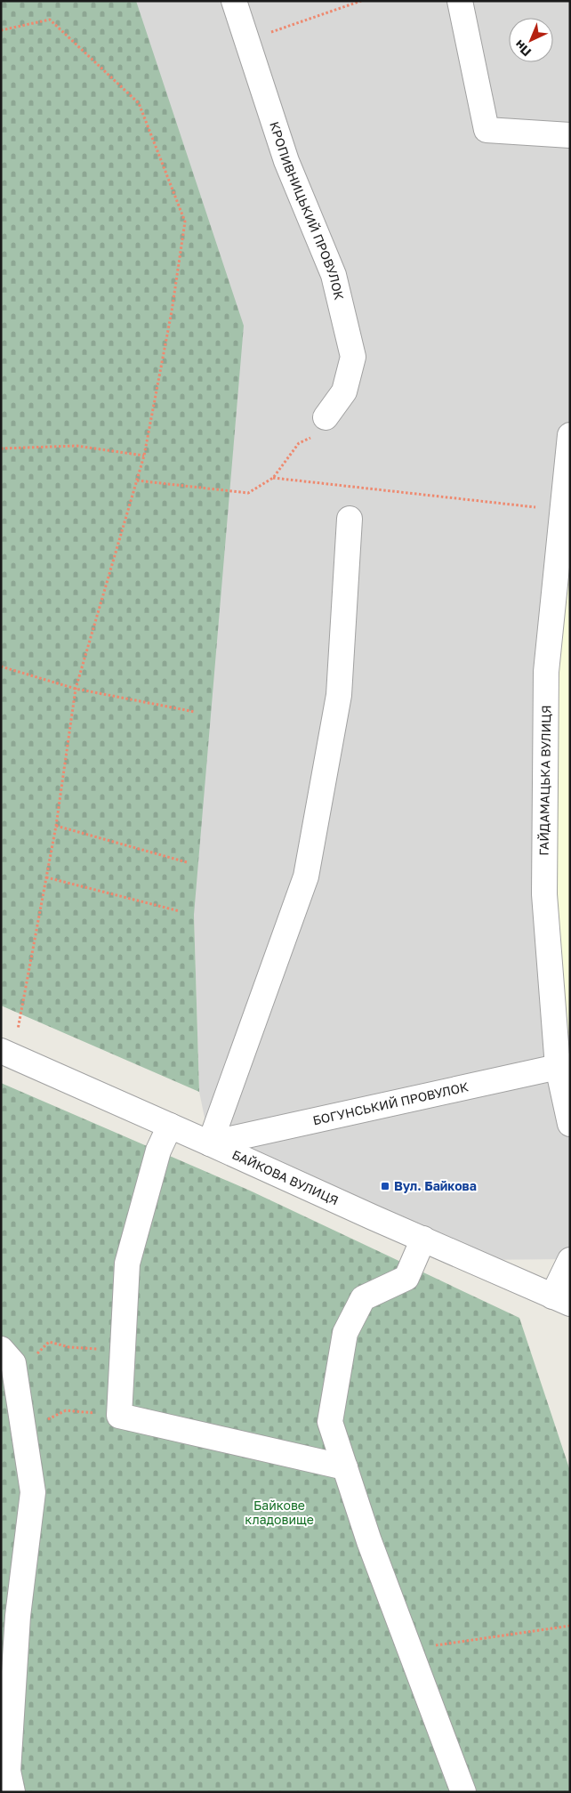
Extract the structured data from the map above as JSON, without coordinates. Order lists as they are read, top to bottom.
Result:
{
  "streets": {
    "street": [
      "КРОПИВНИЦЬКИЙ ПРОВУЛОК",
      "ГАЙДАМАЦЬКА ВУЛИЦЯ",
      "БОГУНСЬКИЙ ПРОВУЛОК",
      "БАЙКОВА ВУЛИЦЯ"
    ]
  },
  "crossings": [
    ["ГАЙДАМАЦЬКА ВУЛИЦЯ", "БОГУНСЬКИЙ ПРОВУЛОК"],
    ["БОГУНСЬКИЙ ПРОВУЛОК", "БАЙКОВА ВУЛИЦЯ"]
  ],
  "parks": ["Байкове кладовище"],
  "places": {
    "transit": ["Вул. Байкова"]
  },
  "north": "bottom left"
}
